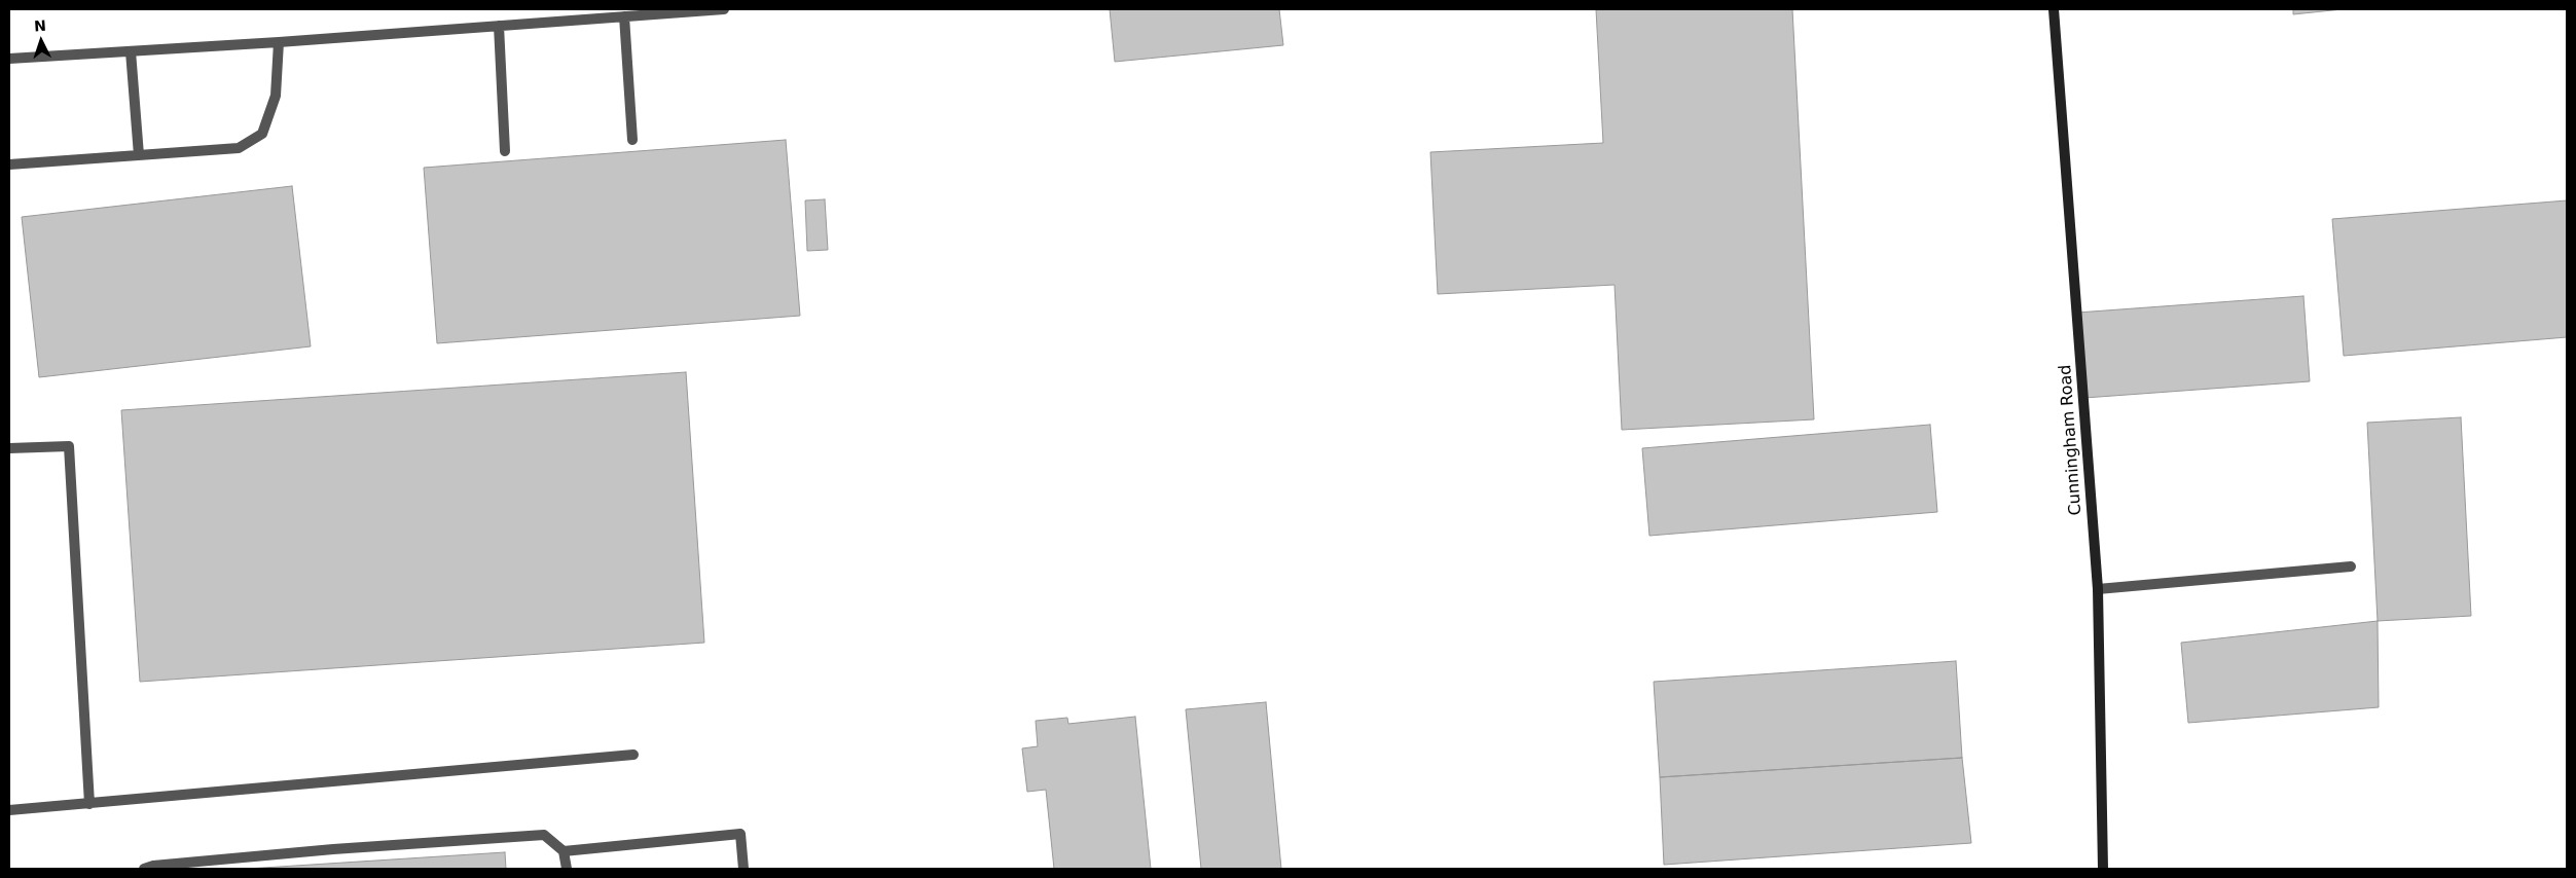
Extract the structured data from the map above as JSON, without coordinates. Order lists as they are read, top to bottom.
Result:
{
  "streets": {
    "street": ["Cunningham Road"]
  },
  "north": "top"
}
